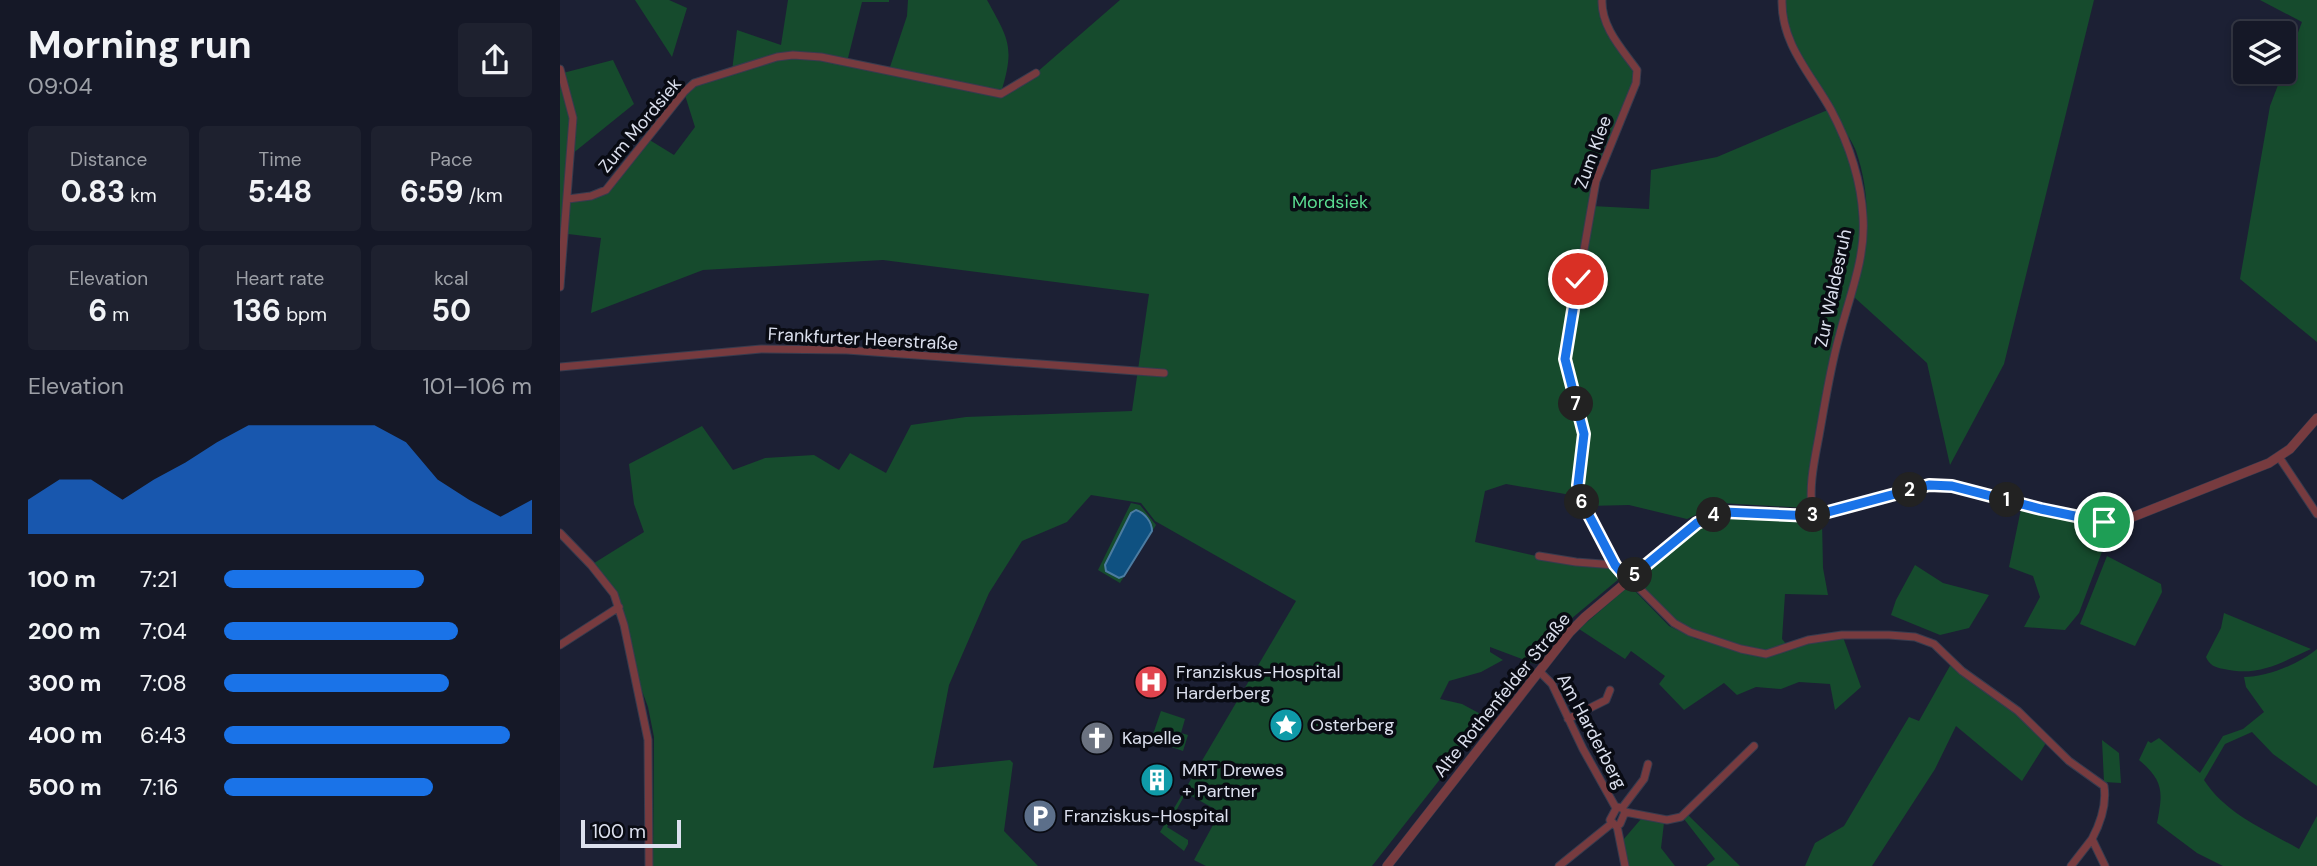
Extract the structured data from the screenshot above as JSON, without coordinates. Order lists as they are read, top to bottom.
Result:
{
  "streets": {
    "street": [
      "Zum Mordsiek",
      "Zum Klee",
      "Zur Waldesruh",
      "Frankfurter Heerstraße",
      "Alte Rothenfelder Straße",
      "Am Harderberg"
    ]
  },
  "crossings": [
    ["Zum Klee", "Alte Rothenfelder Straße"],
    ["Zur Waldesruh", "Alte Rothenfelder Straße"],
    ["Alte Rothenfelder Straße", "Am Harderberg"]
  ],
  "parks": ["Mordsiek"],
  "places": {
    "hospital": ["Franziskus-Hospital Harderberg"],
    "place": ["Osterberg"],
    "church": ["Kapelle"],
    "building": ["MRT Drewes + Partner"],
    "parking": ["Franziskus-Hospital"]
  },
  "scale_bar": "100 m",
  "page": {
    "heading": ["Morning run", "09:04"],
    "stats": [
      ["Distance", "0.83 km"],
      ["Time", "5:48"],
      ["Pace", "6:59 /km"],
      ["Elevation", "6 m"],
      ["Heart rate", "136 bpm"],
      ["kcal", "50"]
    ],
    "chart": ["Elevation", "101–106 m"],
    "pins": [
      "7",
      "2",
      "1",
      "6",
      "3",
      "4",
      "5"
    ],
    "list": [
      {
        "name": "100 m",
        "note": "7:21"
      },
      {
        "name": "200 m",
        "note": "7:04"
      },
      {
        "name": "300 m",
        "note": "7:08"
      },
      {
        "name": "400 m",
        "note": "6:43"
      },
      {
        "name": "500 m",
        "note": "7:16"
      }
    ],
    "scale": "100 m"
  }
}
